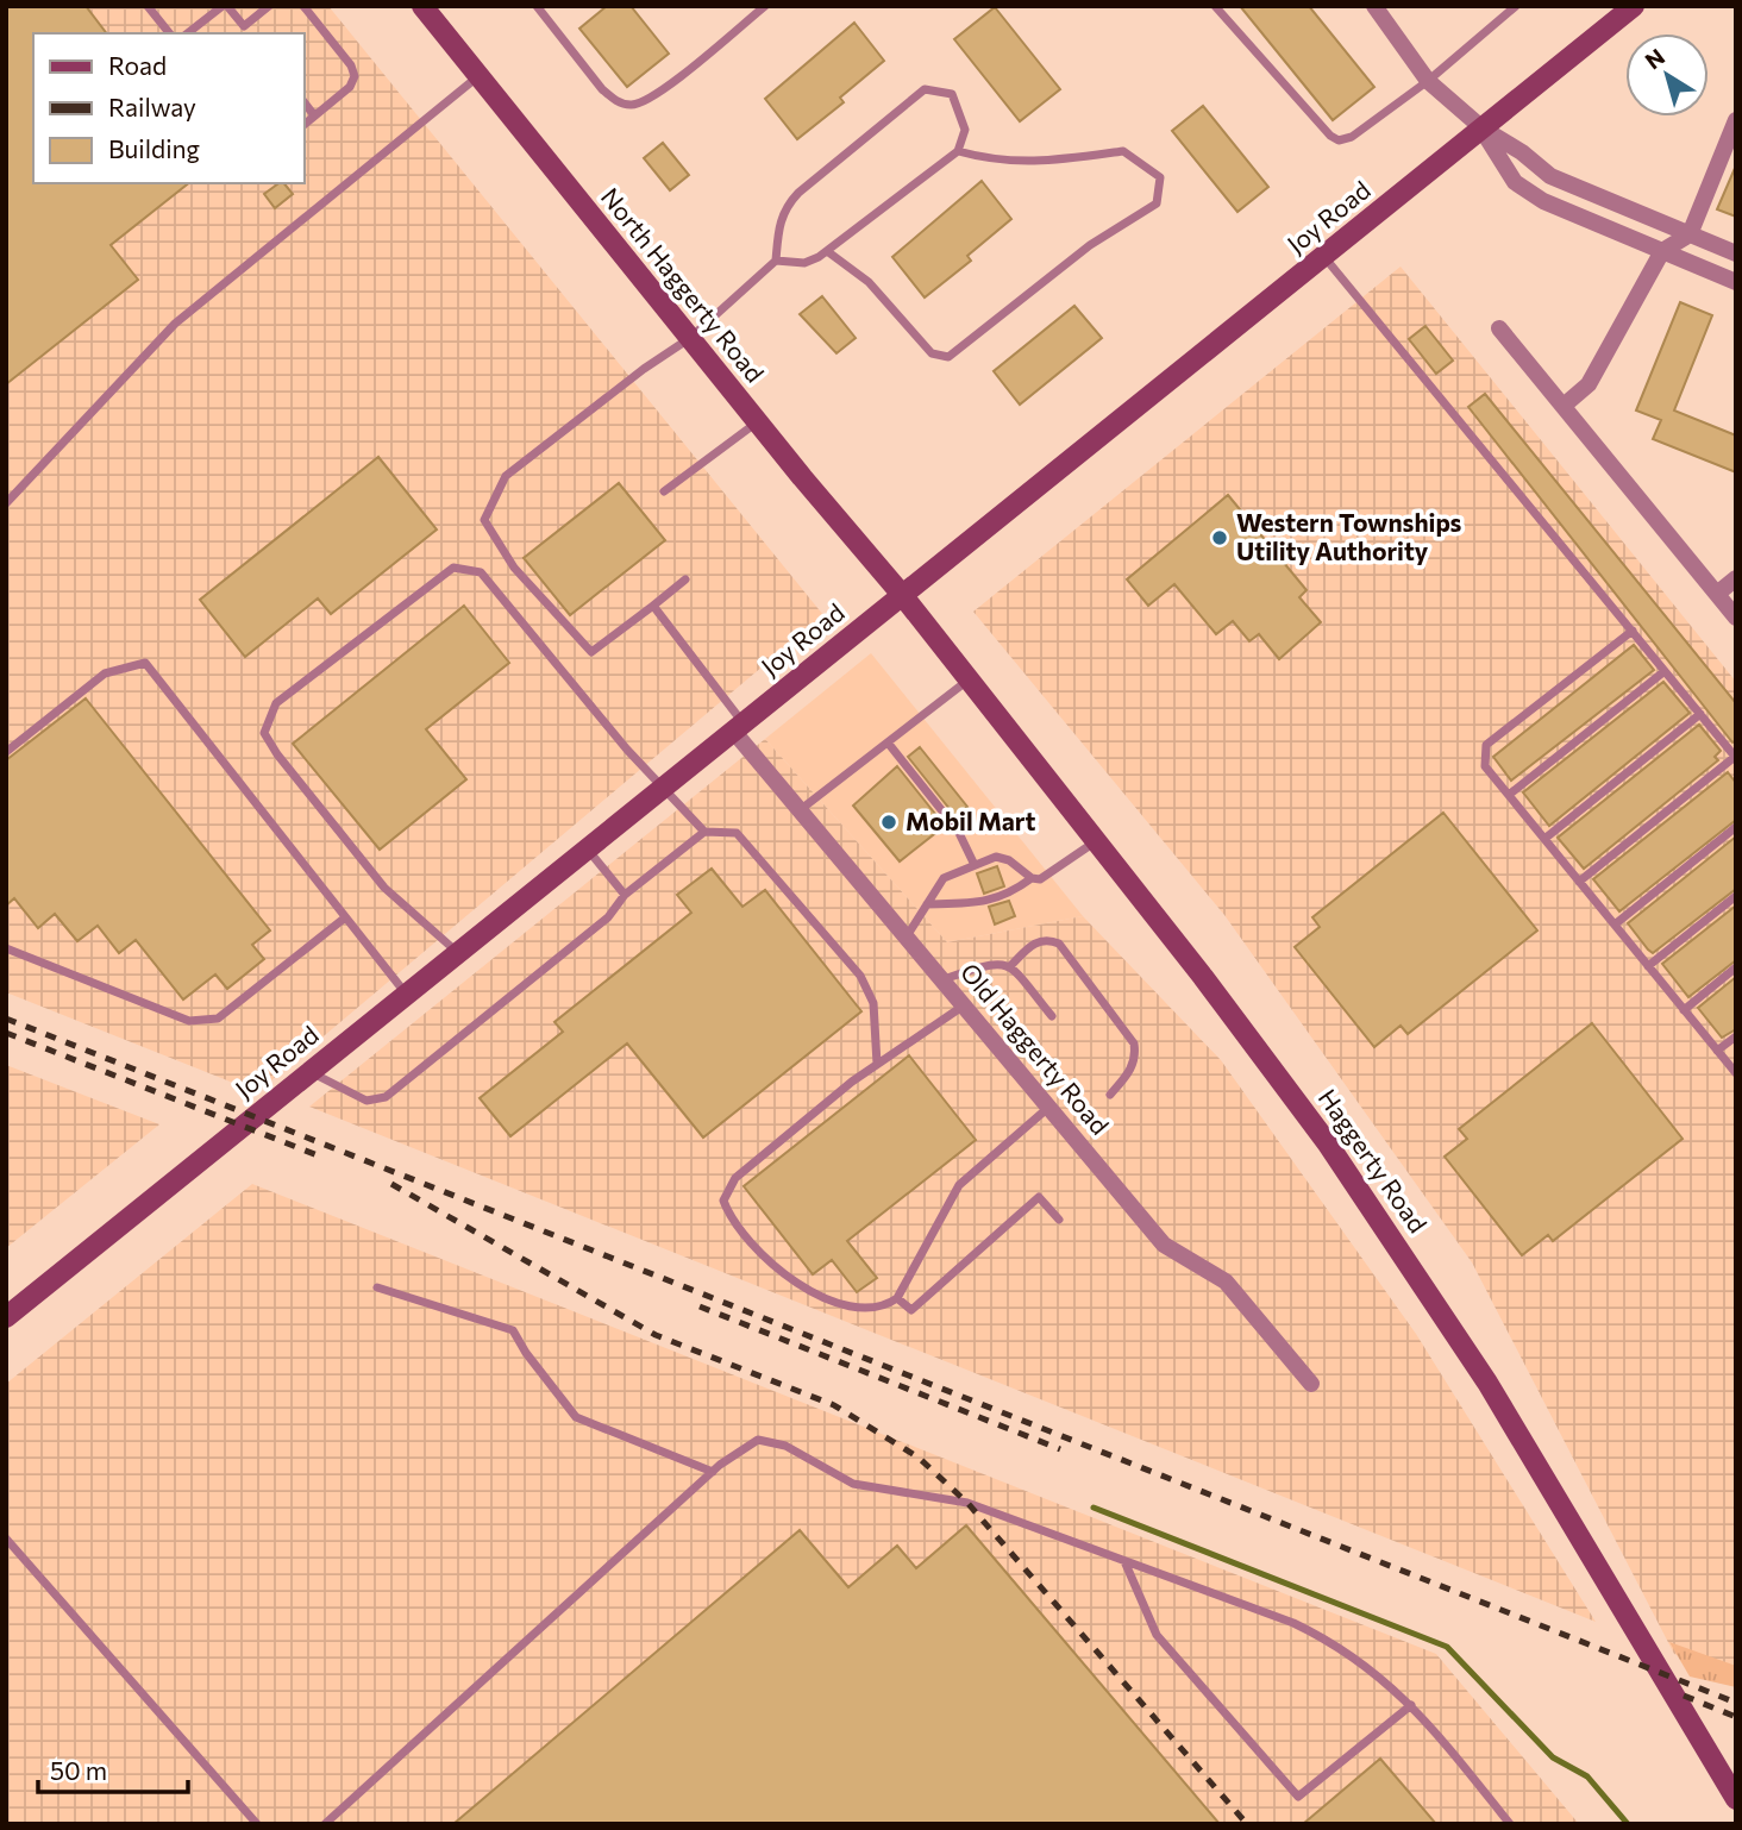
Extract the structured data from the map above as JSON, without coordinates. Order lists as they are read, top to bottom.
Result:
{
  "streets": {
    "main road": ["Joy Road", "North Haggerty Road", "Haggerty Road"],
    "street": ["Old Haggerty Road"]
  },
  "crossings": [
    ["Joy Road", "North Haggerty Road"],
    ["Joy Road", "Old Haggerty Road"],
    ["Joy Road", "Haggerty Road"],
    ["North Haggerty Road", "Haggerty Road"]
  ],
  "places": ["Western Townships Utility Authority", "Mobil Mart"],
  "legend": ["Road", "Railway", "Building"],
  "scale_bar": "50 m",
  "north": "top left"
}
